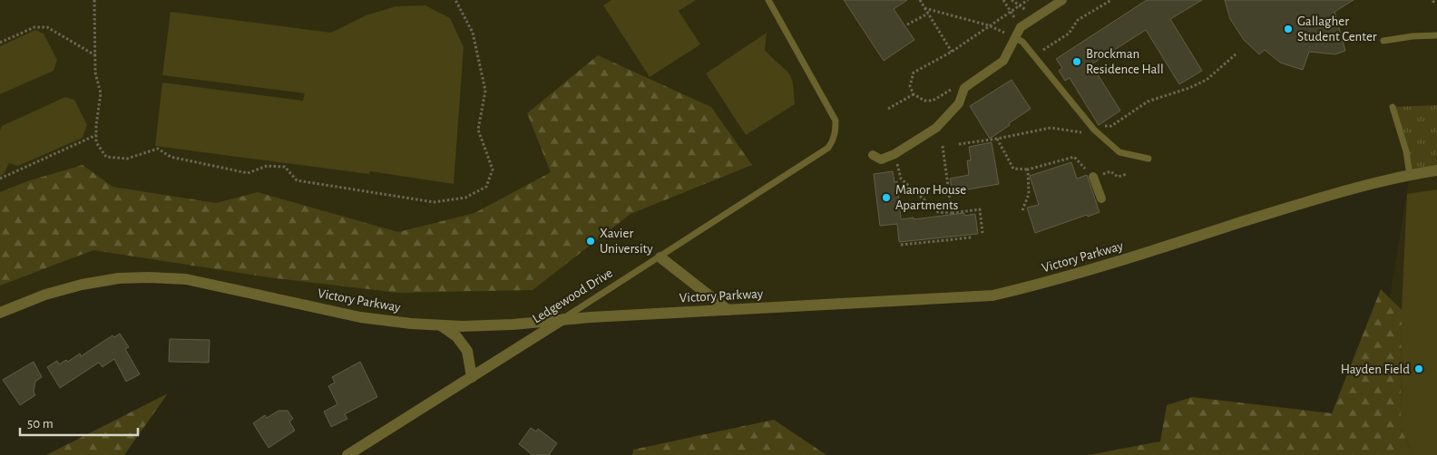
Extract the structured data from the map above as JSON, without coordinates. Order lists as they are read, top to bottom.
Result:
{
  "streets": {
    "street": ["Victory Parkway", "Ledgewood Drive"]
  },
  "crossings": [
    ["Victory Parkway", "Ledgewood Drive"]
  ],
  "places": [
    "Gallagher Student Center",
    "Brockman Residence Hall",
    "Manor House Apartments",
    "Xavier University",
    "Hayden Field"
  ],
  "scale_bar": "50 m"
}
